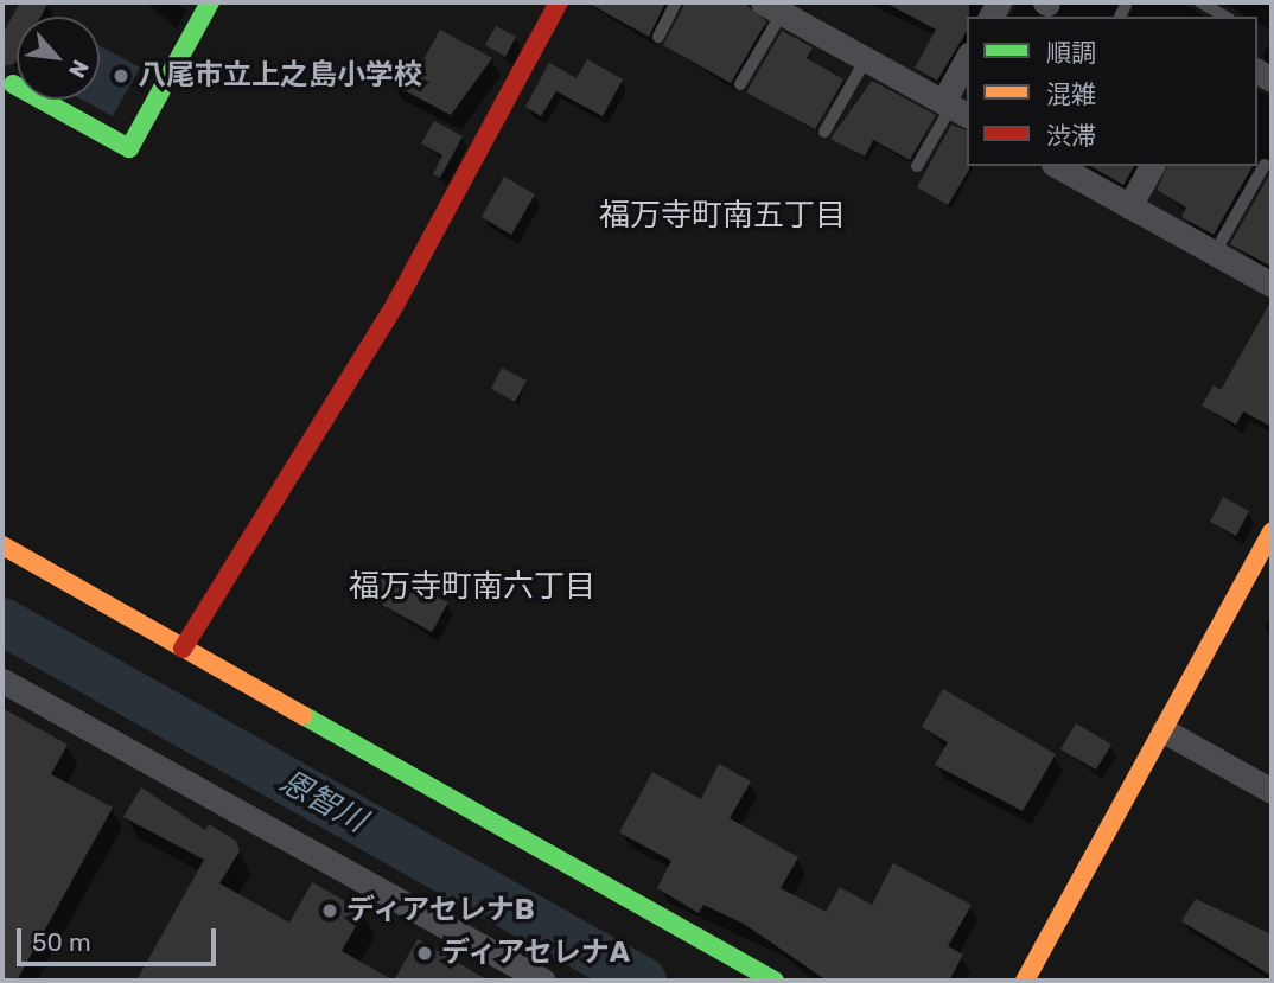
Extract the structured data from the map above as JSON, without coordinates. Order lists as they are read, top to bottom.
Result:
{
  "districts": ["福万寺町南五丁目", "福万寺町南六丁目"],
  "water": ["恩智川"],
  "places": ["八尾市立上之島小学校", "ディアセレナB", "ディアセレナA"],
  "legend": ["順調", "混雑", "渋滞"],
  "scale_bar": "50 m",
  "north": "bottom right"
}
